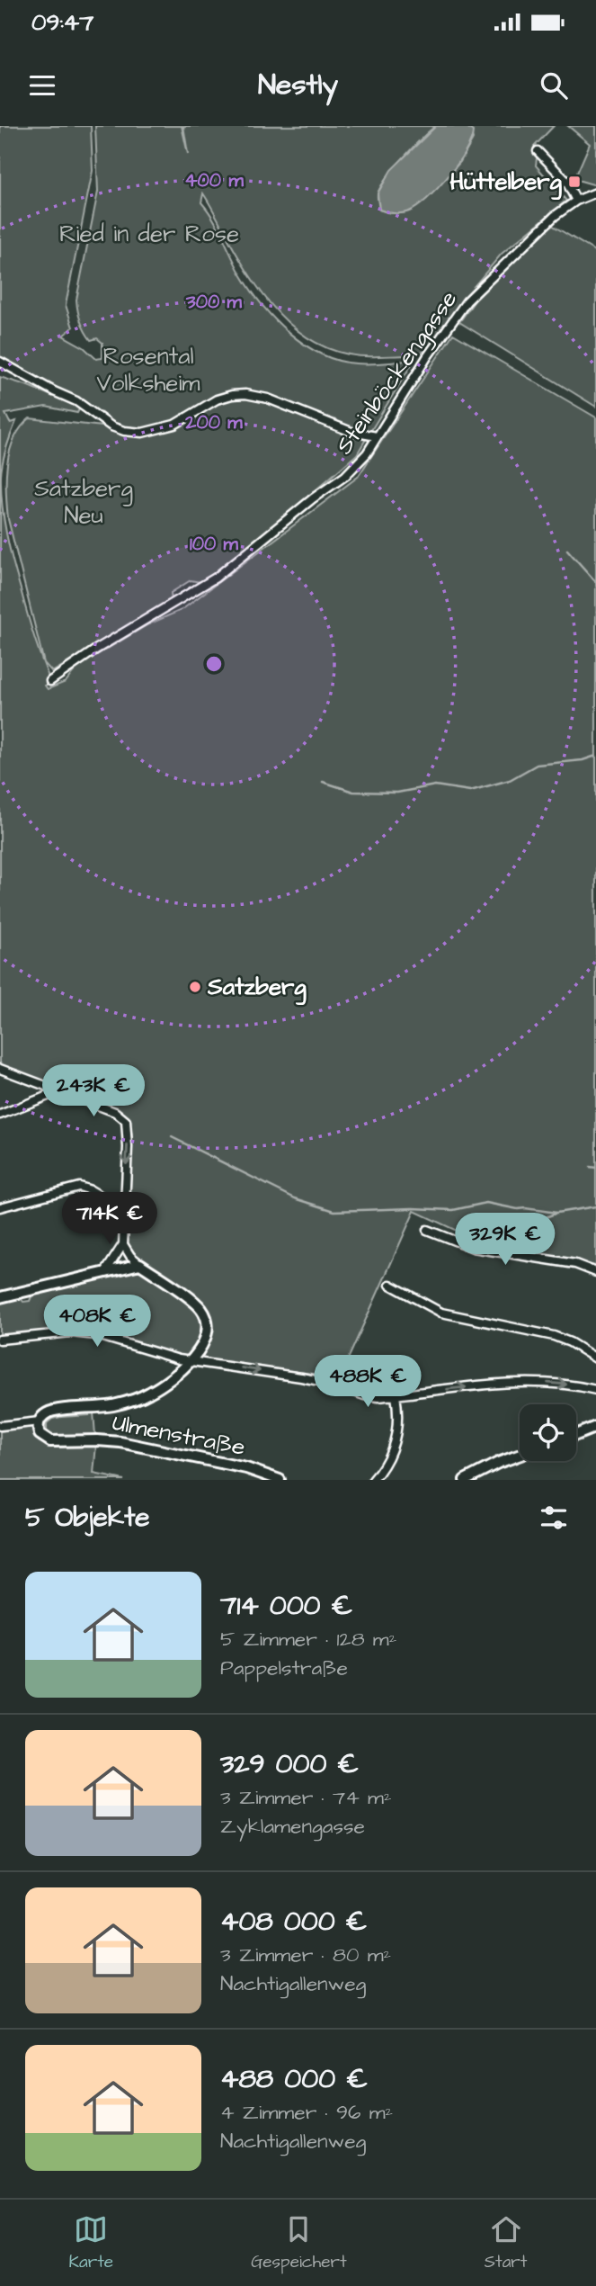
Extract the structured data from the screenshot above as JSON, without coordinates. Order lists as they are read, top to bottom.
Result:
{
  "streets": {
    "street": ["Steinböckengasse", "Ulmenstraße"]
  },
  "parks": ["Ried in der Rose", "Rosental Volksheim", "Satzberg Neu"],
  "places": {
    "transit": ["Hüttelberg"],
    "other": ["Satzberg"]
  },
  "page": {
    "status": "09:47",
    "header": "Nestly",
    "price": [
      "243K €",
      "714K €",
      "329K €",
      "408K €",
      "488K €"
    ],
    "heading": "5 Objekte",
    "list": [
      {
        "name": "714 000 €",
        "note": "5 Zimmer · 128 m² · Pappelstraße"
      },
      {
        "name": "329 000 €",
        "note": "3 Zimmer · 74 m² · Zyklamengasse"
      },
      {
        "name": "408 000 €",
        "note": "3 Zimmer · 80 m² · Nachtigallenweg"
      },
      {
        "name": "488 000 €",
        "note": "4 Zimmer · 96 m² · Nachtigallenweg"
      }
    ],
    "tabs": ["Karte", "Gespeichert", "Start"]
  },
  "rings": [
    "400 m",
    "300 m",
    "200 m",
    "100 m"
  ]
}
